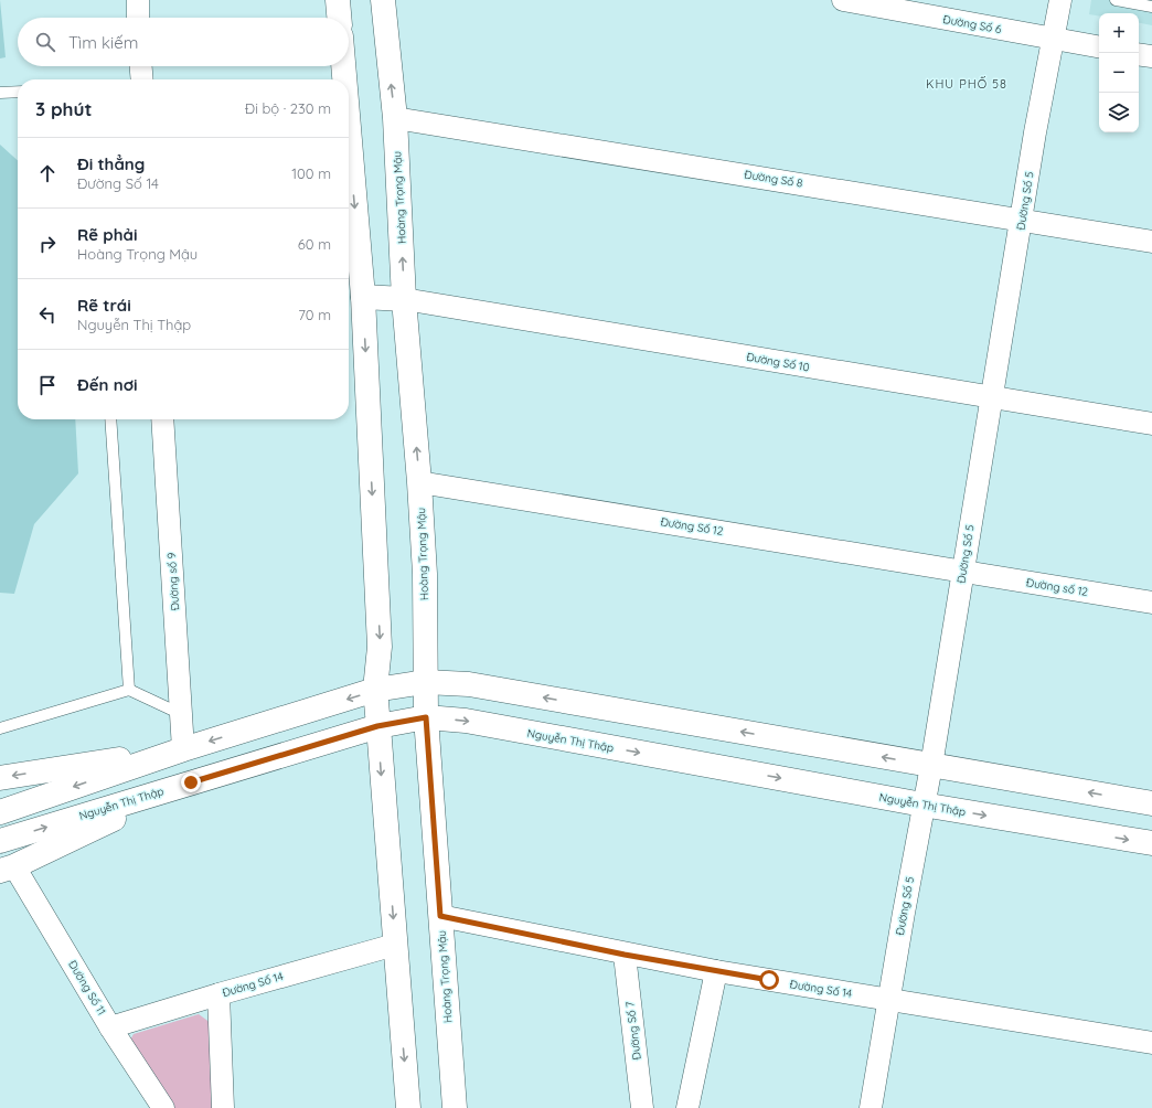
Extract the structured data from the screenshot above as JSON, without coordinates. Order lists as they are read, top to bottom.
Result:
{
  "streets": {
    "main road": ["Hoàng Trọng Mậu", "Nguyễn Thị Thập"],
    "street": [
      "Đường Số 6",
      "Đường Số 8",
      "Đường Số 5",
      "Đường Số 10",
      "Đường Số 12",
      "Đường số 9",
      "Đường số 12",
      "Đường Số 14",
      "Đường Số 11",
      "Đường Số 7"
    ]
  },
  "crossings": [
    ["Đường Số 6", "Đường Số 5"],
    ["Đường Số 8", "Hoàng Trọng Mậu"],
    ["Đường Số 8", "Đường Số 5"],
    ["Hoàng Trọng Mậu", "Đường Số 10"],
    ["Hoàng Trọng Mậu", "Đường Số 12"],
    ["Hoàng Trọng Mậu", "Nguyễn Thị Thập"],
    ["Hoàng Trọng Mậu", "Đường Số 14"],
    ["Đường Số 5", "Đường Số 10"],
    ["Đường Số 5", "Đường Số 12"],
    ["Đường Số 5", "Đường số 12"],
    ["Đường Số 5", "Nguyễn Thị Thập"],
    ["Đường Số 5", "Đường Số 14"],
    ["Đường Số 12", "Đường số 12"],
    ["Đường Số 14", "Đường Số 11"],
    ["Đường Số 14", "Đường Số 7"]
  ],
  "districts": ["KHU PHỐ 58"],
  "page": {
    "map_buttons": ["+", "−"],
    "search": "Tìm kiếm",
    "heading": ["3 phút", "Đi bộ · 230 m"],
    "list": [
      ["Đi thẳng", "Đường Số 14", "100 m"],
      ["Rẽ phải", "Hoàng Trọng Mậu", "60 m"],
      ["Rẽ trái", "Nguyễn Thị Thập", "70 m"],
      "Đến nơi"
    ]
  }
}
